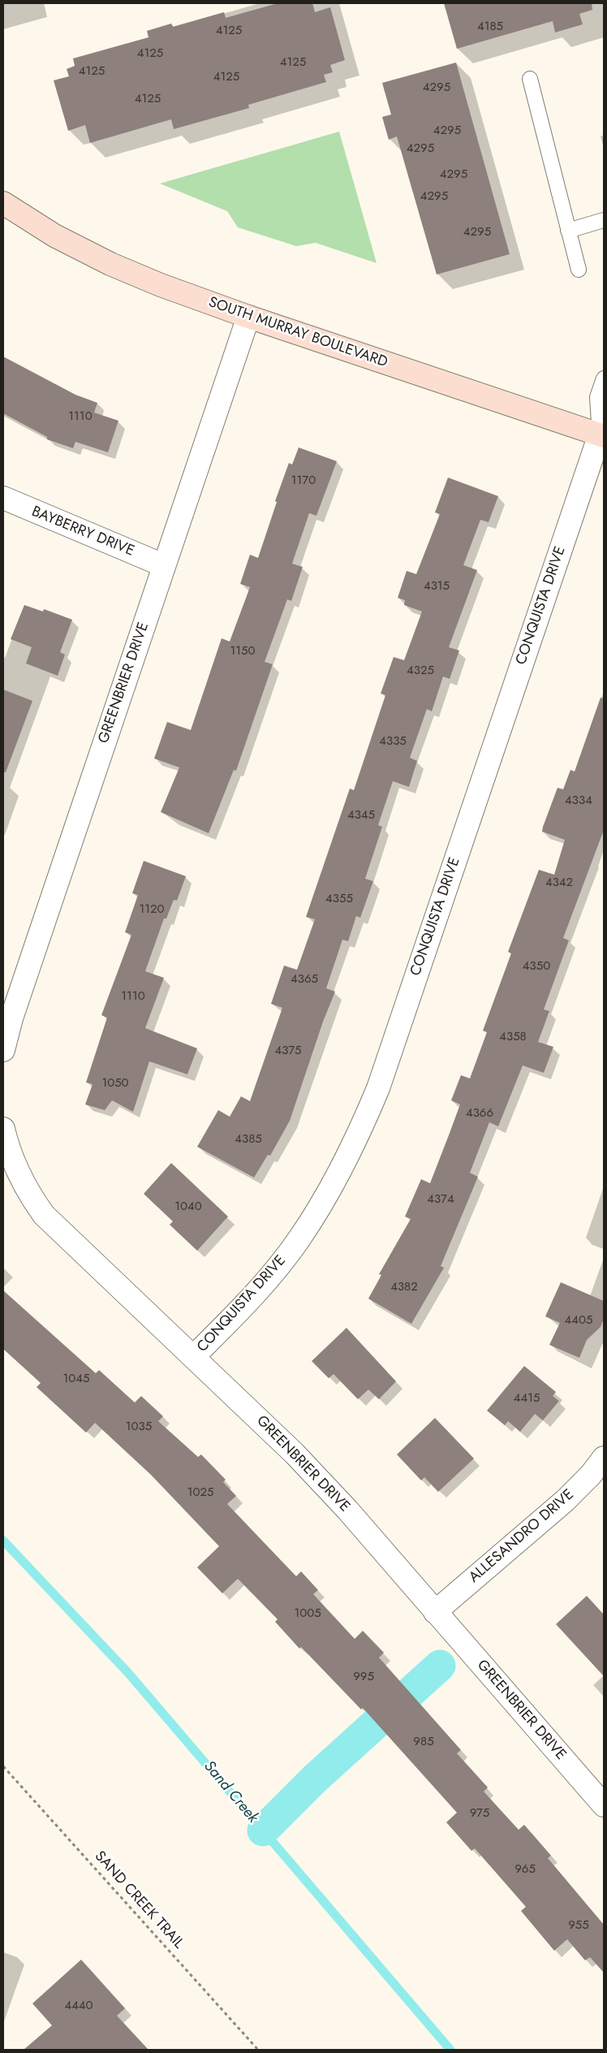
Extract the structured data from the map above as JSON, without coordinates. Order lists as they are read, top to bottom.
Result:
{
  "streets": {
    "main road": ["SOUTH MURRAY BOULEVARD"],
    "street": [
      "BAYBERRY DRIVE",
      "CONQUISTA DRIVE",
      "GREENBRIER DRIVE",
      "ALLESANDRO DRIVE"
    ],
    "path": ["SAND CREEK TRAIL"]
  },
  "crossings": [
    ["SOUTH MURRAY BOULEVARD", "CONQUISTA DRIVE"],
    ["SOUTH MURRAY BOULEVARD", "GREENBRIER DRIVE"],
    ["BAYBERRY DRIVE", "GREENBRIER DRIVE"],
    ["CONQUISTA DRIVE", "GREENBRIER DRIVE"],
    ["GREENBRIER DRIVE", "ALLESANDRO DRIVE"]
  ],
  "water": ["Sand Creek"],
  "house_numbers": [
    "4185",
    "4125",
    "4125",
    "4125",
    "4125",
    "4125",
    "4295",
    "4125",
    "4295",
    "4295",
    "4295",
    "4295",
    "4295",
    "1110",
    "1170",
    "4315",
    "1150",
    "4325",
    "4335",
    "4334",
    "4345",
    "4342",
    "4355",
    "1120",
    "4350",
    "4365",
    "1110",
    "4358",
    "4375",
    "1050",
    "4366",
    "4385",
    "4374",
    "1040",
    "4382",
    "4405",
    "1045",
    "4415",
    "1035",
    "1025",
    "1005",
    "995",
    "985",
    "975",
    "965",
    "955",
    "4440"
  ]
}
